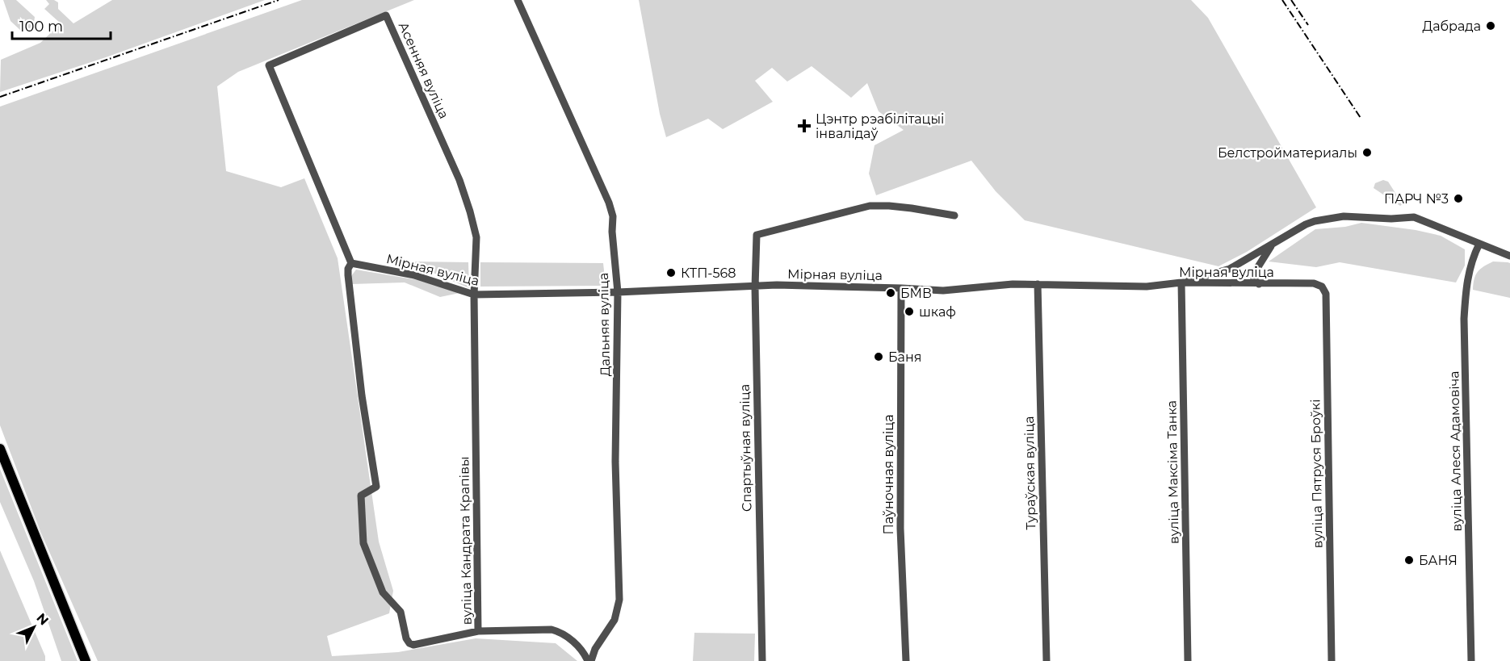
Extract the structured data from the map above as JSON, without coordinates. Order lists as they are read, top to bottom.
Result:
{
  "streets": {
    "street": [
      "Асенняя вуліца",
      "Мірная вуліца",
      "Дальняя вуліца",
      "Спартыўная вуліца",
      "вуліца Алеся Адамовіча",
      "вуліца Максіма Танка",
      "Тураўская вуліца",
      "вуліца Пятруся Броўкі",
      "Паўночная вуліца",
      "вуліца Кандрата Крапівы"
    ]
  },
  "crossings": [
    ["Асенняя вуліца", "Мірная вуліца"],
    ["Асенняя вуліца", "вуліца Кандрата Крапівы"],
    ["Мірная вуліца", "Дальняя вуліца"],
    ["Мірная вуліца", "Спартыўная вуліца"],
    ["Мірная вуліца", "вуліца Максіма Танка"],
    ["Мірная вуліца", "Тураўская вуліца"],
    ["Мірная вуліца", "вуліца Пятруся Броўкі"],
    ["Мірная вуліца", "Паўночная вуліца"],
    ["Мірная вуліца", "вуліца Кандрата Крапівы"]
  ],
  "places": {
    "other": [
      "Дабрада",
      "Белстройматериалы",
      "ПАРЧ №3",
      "КТП-568",
      "БМВ",
      "шкаф",
      "Баня",
      "БАНЯ"
    ],
    "health": ["Цэнтр рэабілітацыі інвалідаў"]
  },
  "scale_bar": "100 m",
  "north": "top right"
}
